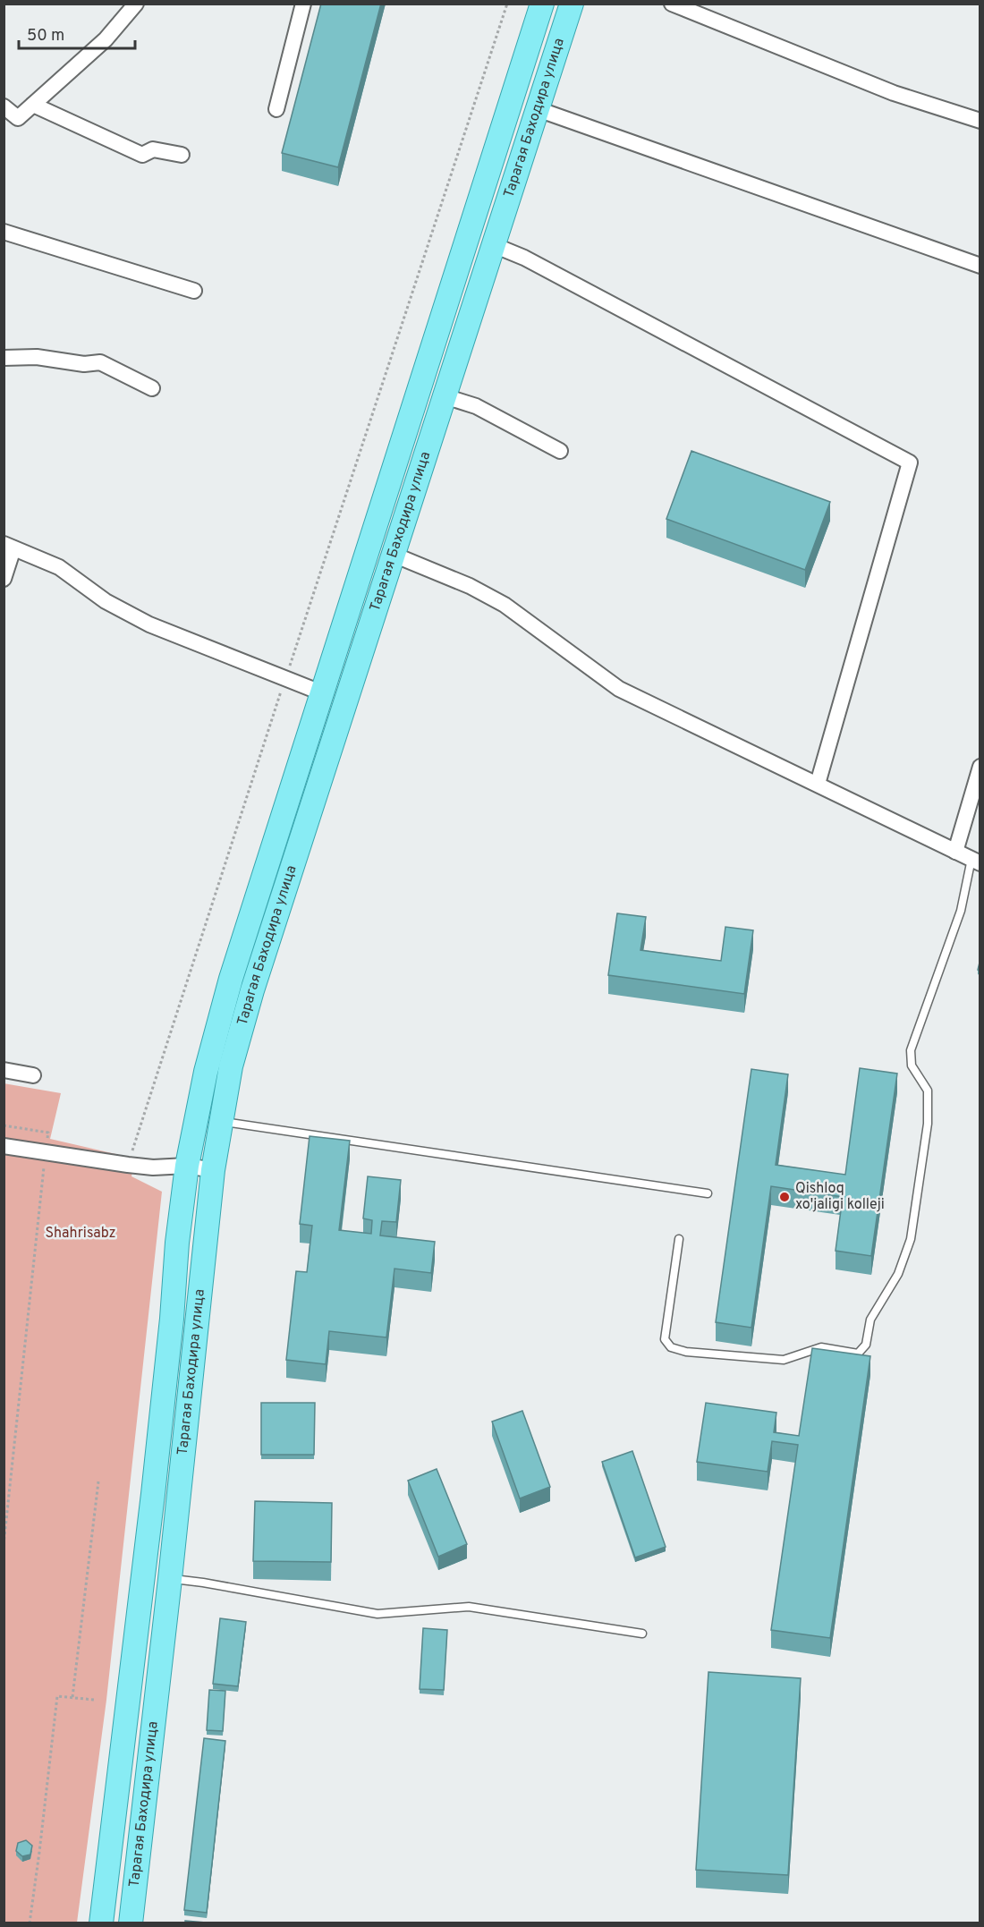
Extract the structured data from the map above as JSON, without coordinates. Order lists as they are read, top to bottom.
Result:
{
  "streets": {
    "main road": ["Тарагая Баходира улица"]
  },
  "parks": ["Shahrisabz"],
  "places": ["Qishloq xo'jaligi kolleji"],
  "scale_bar": "50 m"
}
